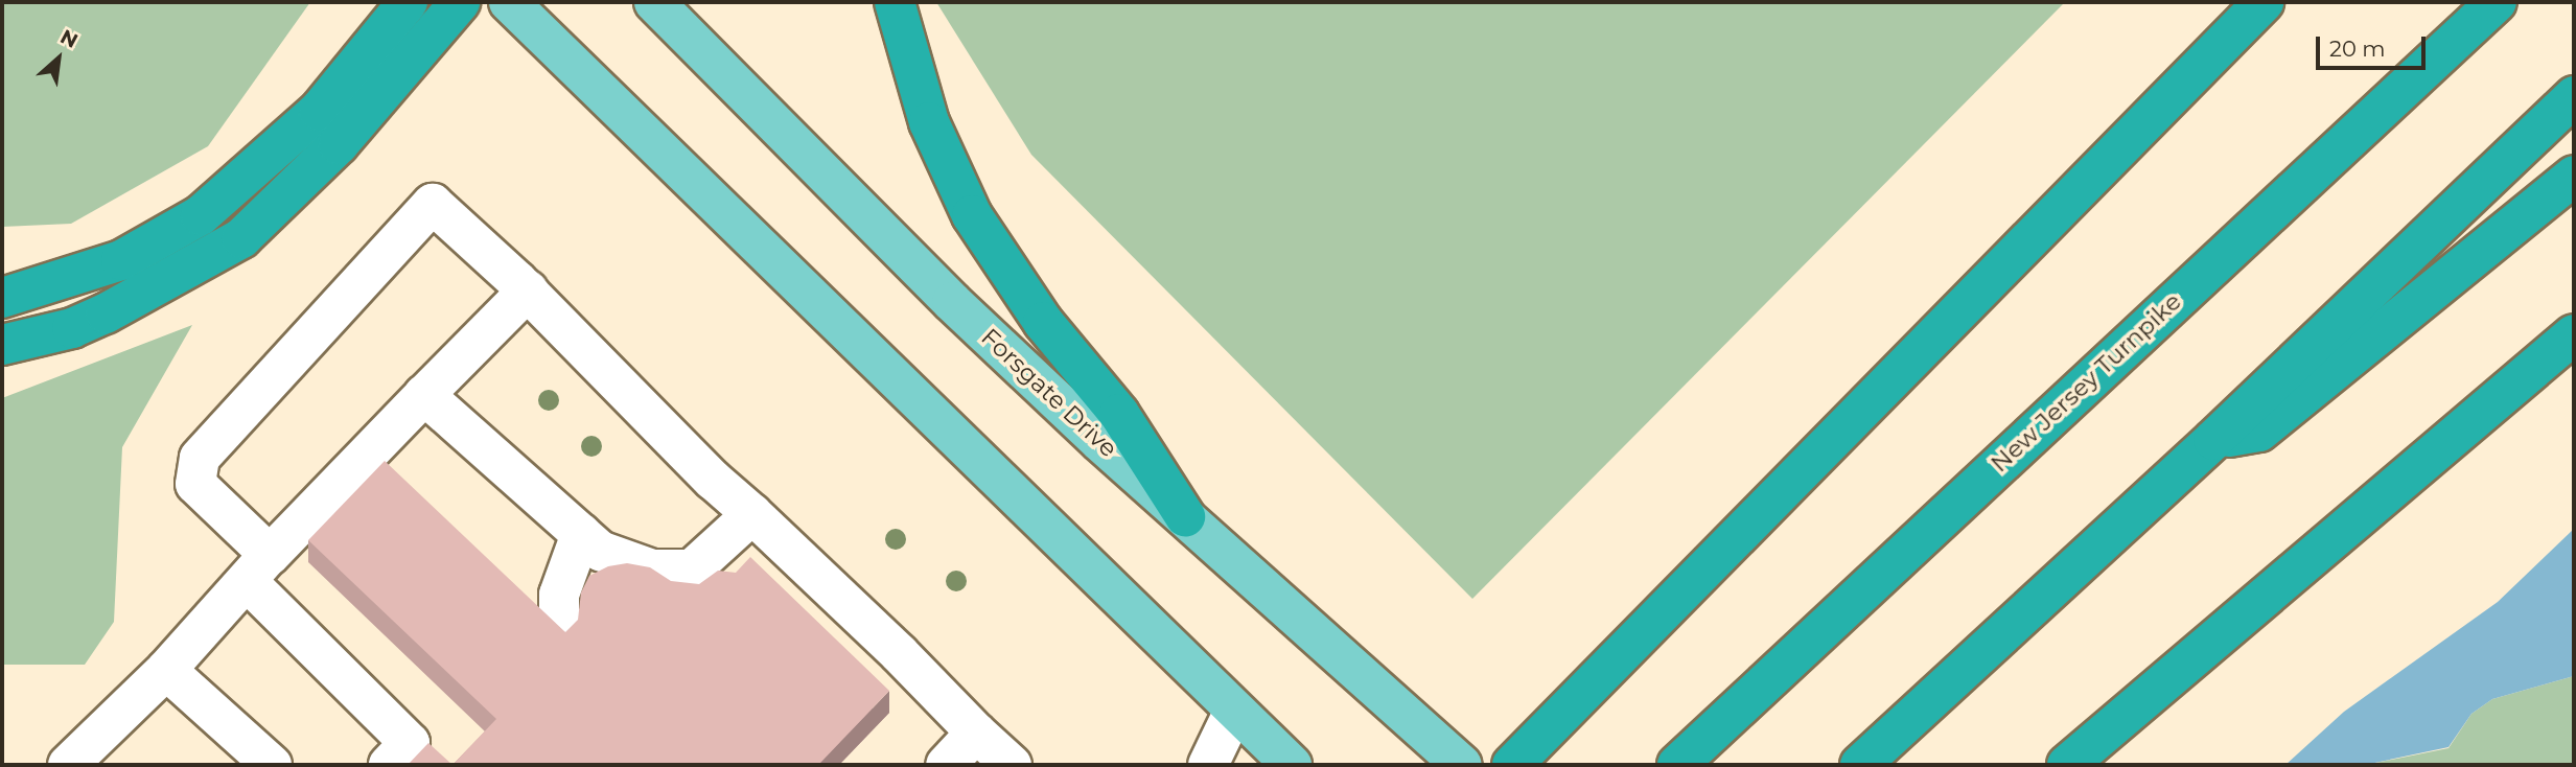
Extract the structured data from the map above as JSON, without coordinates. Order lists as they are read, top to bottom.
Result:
{
  "streets": {
    "highway": ["New Jersey Turnpike"],
    "main road": ["Forsgate Drive"]
  },
  "scale_bar": "20 m",
  "north": "top right"
}
